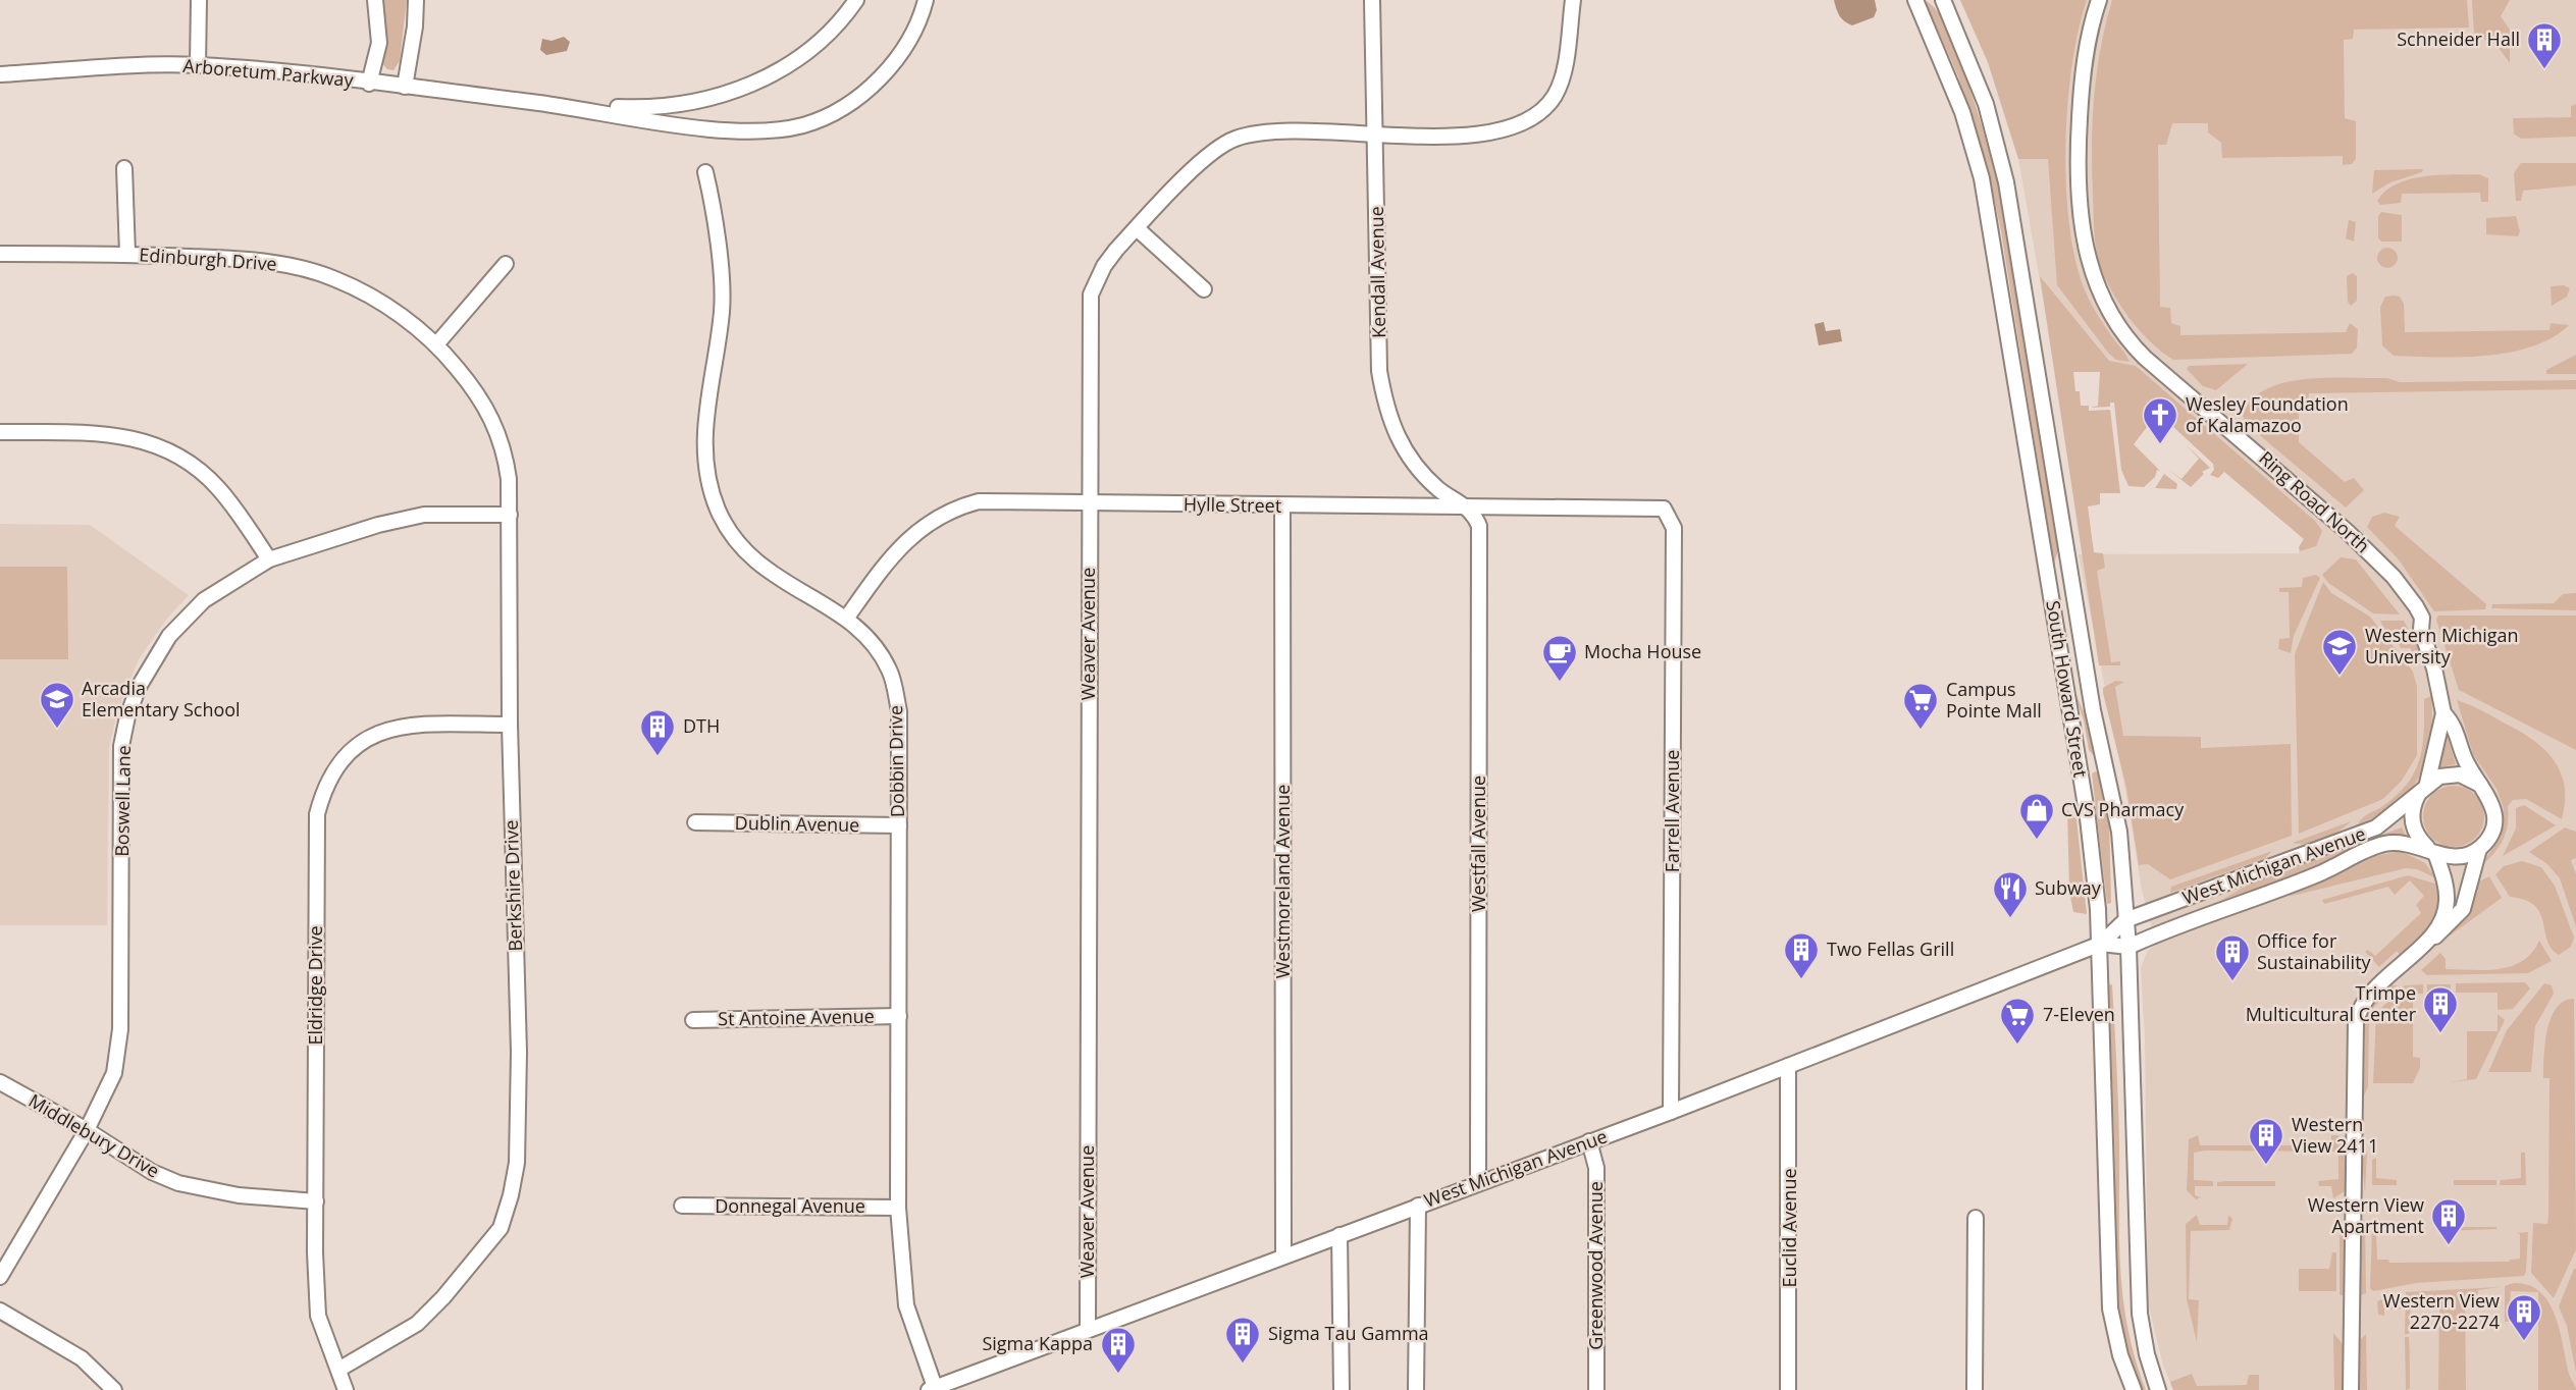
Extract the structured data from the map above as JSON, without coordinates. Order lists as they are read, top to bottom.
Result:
{
  "streets": {
    "street": [
      "Arboretum Parkway",
      "Edinburgh Drive",
      "Kendall Avenue",
      "Ring Road North",
      "Hylle Street",
      "Weaver Avenue",
      "South Howard Street",
      "Dobbin Drive",
      "Boswell Lane",
      "Farrell Avenue",
      "Dublin Avenue",
      "Westfall Avenue",
      "West Michigan Avenue",
      "Westmoreland Avenue",
      "Berkshire Drive",
      "Eldridge Drive",
      "St Antoine Avenue",
      "Middlebury Drive",
      "Donnegal Avenue",
      "Euclid Avenue",
      "Greenwood Avenue"
    ]
  },
  "crossings": [
    ["Edinburgh Drive", "Berkshire Drive"],
    ["Kendall Avenue", "Hylle Street"],
    ["Kendall Avenue", "Weaver Avenue"],
    ["Kendall Avenue", "Westfall Avenue"],
    ["Ring Road North", "West Michigan Avenue"],
    ["Hylle Street", "Weaver Avenue"],
    ["Hylle Street", "Dobbin Drive"],
    ["Hylle Street", "Farrell Avenue"],
    ["Hylle Street", "Westfall Avenue"],
    ["Hylle Street", "Westmoreland Avenue"],
    ["Weaver Avenue", "West Michigan Avenue"],
    ["South Howard Street", "West Michigan Avenue"],
    ["Dobbin Drive", "Dublin Avenue"],
    ["Dobbin Drive", "West Michigan Avenue"],
    ["Dobbin Drive", "St Antoine Avenue"],
    ["Dobbin Drive", "Donnegal Avenue"],
    ["Boswell Lane", "Berkshire Drive"],
    ["Boswell Lane", "Middlebury Drive"],
    ["Farrell Avenue", "West Michigan Avenue"],
    ["Westfall Avenue", "West Michigan Avenue"],
    ["West Michigan Avenue", "Westmoreland Avenue"],
    ["West Michigan Avenue", "Euclid Avenue"],
    ["West Michigan Avenue", "Greenwood Avenue"],
    ["Berkshire Drive", "Eldridge Drive"],
    ["Eldridge Drive", "Middlebury Drive"]
  ],
  "places": {
    "building": [
      "Schneider Hall",
      "DTH",
      "Two Fellas Grill",
      "Office for Sustainability",
      "Trimpe Multicultural Center",
      "Western View 2411",
      "Western View Apartment",
      "Western View 2270-2274",
      "Sigma Tau Gamma",
      "Sigma Kappa"
    ],
    "church": ["Wesley Foundation of Kalamazoo"],
    "school or university": ["Western Michigan University", "Arcadia Elementary School"],
    "cafe": ["Mocha House"],
    "supermarket": ["Campus Pointe Mall", "7-Eleven"],
    "shop": ["CVS Pharmacy"],
    "restaurant": ["Subway"]
  }
}
